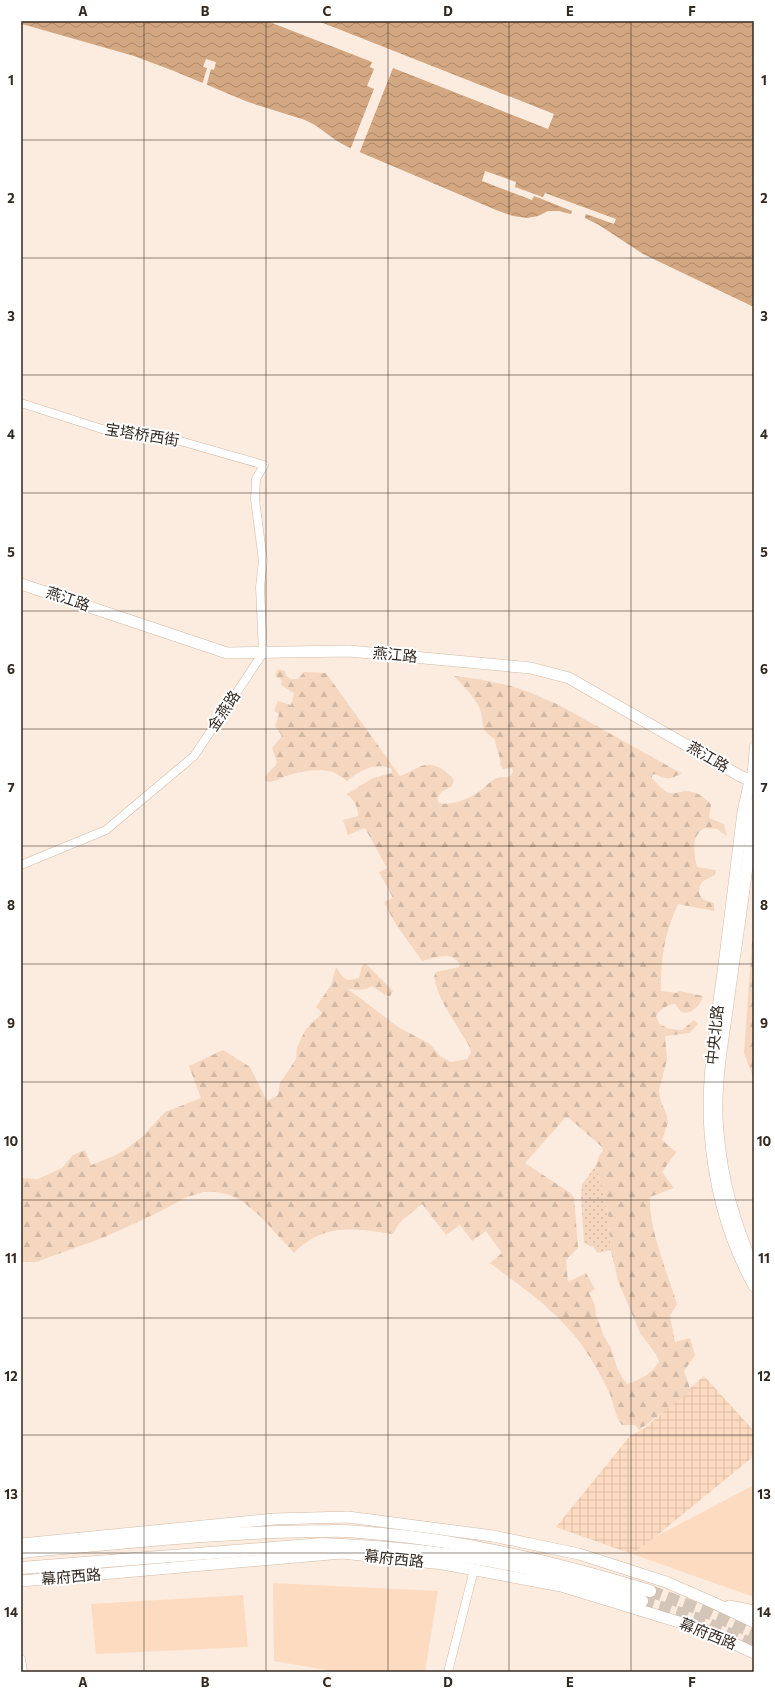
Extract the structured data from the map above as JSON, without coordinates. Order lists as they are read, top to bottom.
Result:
{
  "streets": {
    "highway": ["幕府西路"],
    "main road": ["燕江路", "中央北路"],
    "street": ["宝塔桥西街", "金燕路"]
  },
  "crossings": [
    ["宝塔桥西街", "燕江路"],
    ["宝塔桥西街", "金燕路"],
    ["燕江路", "金燕路"],
    ["燕江路", "中央北路"]
  ],
  "grid": {
    "columns": [
      "A",
      "B",
      "C",
      "D",
      "E",
      "F"
    ],
    "rows": [
      "1",
      "2",
      "3",
      "4",
      "5",
      "6",
      "7",
      "8",
      "9",
      "10",
      "11",
      "12",
      "13",
      "14"
    ]
  }
}
